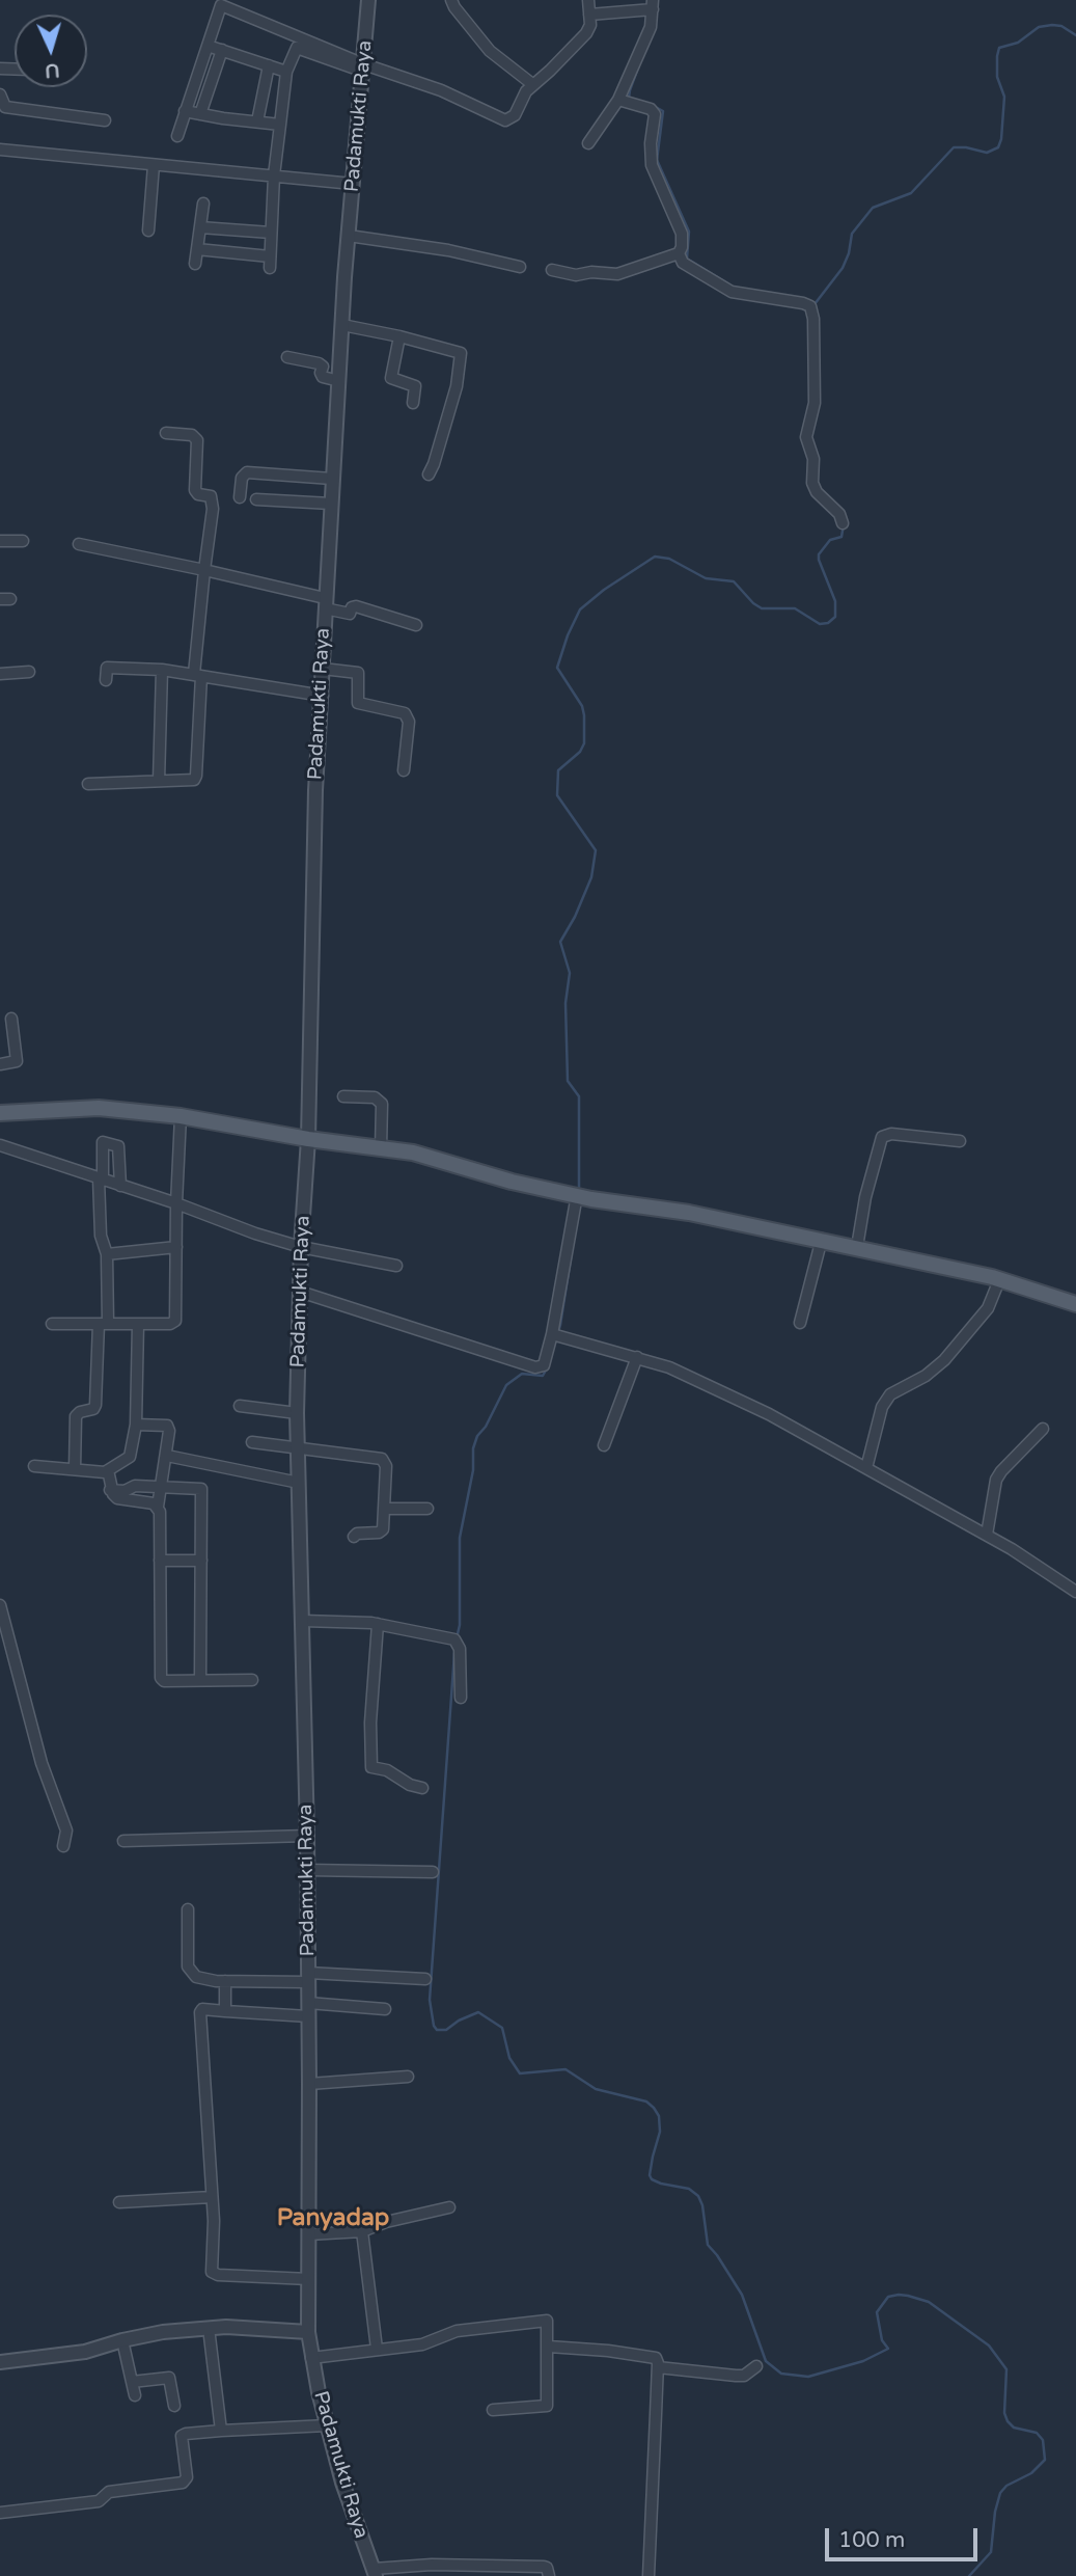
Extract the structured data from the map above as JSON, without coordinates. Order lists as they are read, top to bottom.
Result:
{
  "streets": {
    "street": ["Padamukti Raya"]
  },
  "districts": ["Panyadap"],
  "scale_bar": "100 m",
  "north": "bottom"
}
